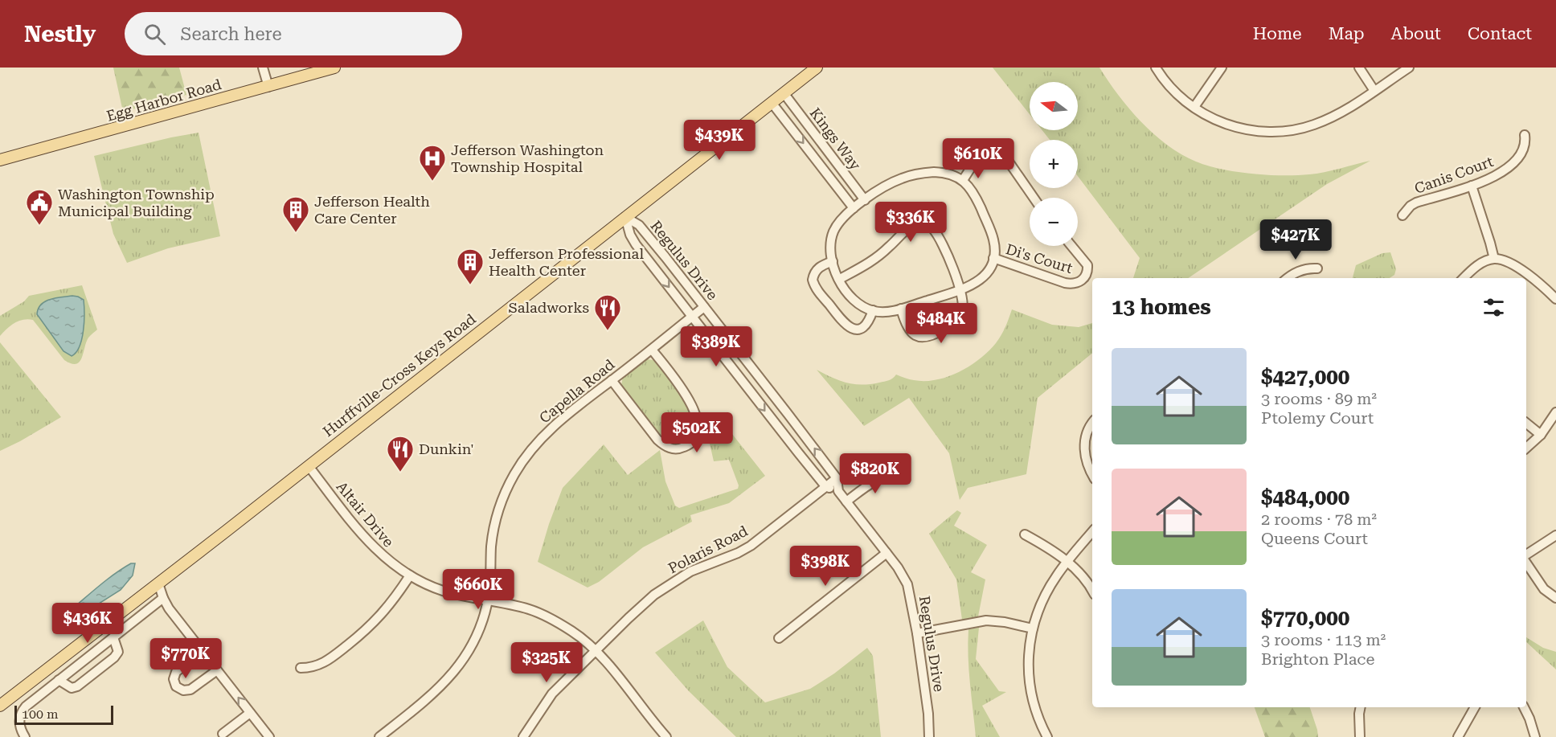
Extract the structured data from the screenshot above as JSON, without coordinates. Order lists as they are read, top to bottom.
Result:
{
  "streets": {
    "main road": ["Egg Harbor Road", "Hurffville-Cross Keys Road"],
    "street": [
      "Kings Way",
      "Canis Court",
      "Di's Court",
      "Regulus Drive",
      "Capella Road",
      "Altair Drive",
      "Polaris Road"
    ]
  },
  "crossings": [
    ["Kings Way", "Hurffville-Cross Keys Road"],
    ["Regulus Drive", "Hurffville-Cross Keys Road"],
    ["Regulus Drive", "Capella Road"],
    ["Regulus Drive", "Polaris Road"],
    ["Hurffville-Cross Keys Road", "Altair Drive"],
    ["Capella Road", "Altair Drive"],
    ["Altair Drive", "Polaris Road"]
  ],
  "places": {
    "hospital": ["Jefferson Washington Township Hospital"],
    "public building": ["Washington Township Municipal Building"],
    "building": ["Jefferson Health Care Center", "Jefferson Professional Health Center"],
    "restaurant": ["Saladworks", "Dunkin'"]
  },
  "scale_bar": "100 m",
  "north": "left",
  "page": {
    "header": "Nestly",
    "search": "Search here",
    "nav": [
      "Home",
      "Map",
      "About",
      "Contact"
    ],
    "map_buttons": ["+", "−"],
    "price": [
      "$439K",
      "$610K",
      "$336K",
      "$427K",
      "$484K",
      "$389K",
      "$502K",
      "$820K",
      "$398K",
      "$660K",
      "$436K",
      "$770K",
      "$325K"
    ],
    "heading": "13 homes",
    "list": [
      {
        "name": "$427,000",
        "note": "3 rooms · 89 m² · Ptolemy Court"
      },
      {
        "name": "$484,000",
        "note": "2 rooms · 78 m² · Queens Court"
      },
      {
        "name": "$770,000",
        "note": "3 rooms · 113 m² · Brighton Place"
      }
    ],
    "scale": "100 m"
  }
}
